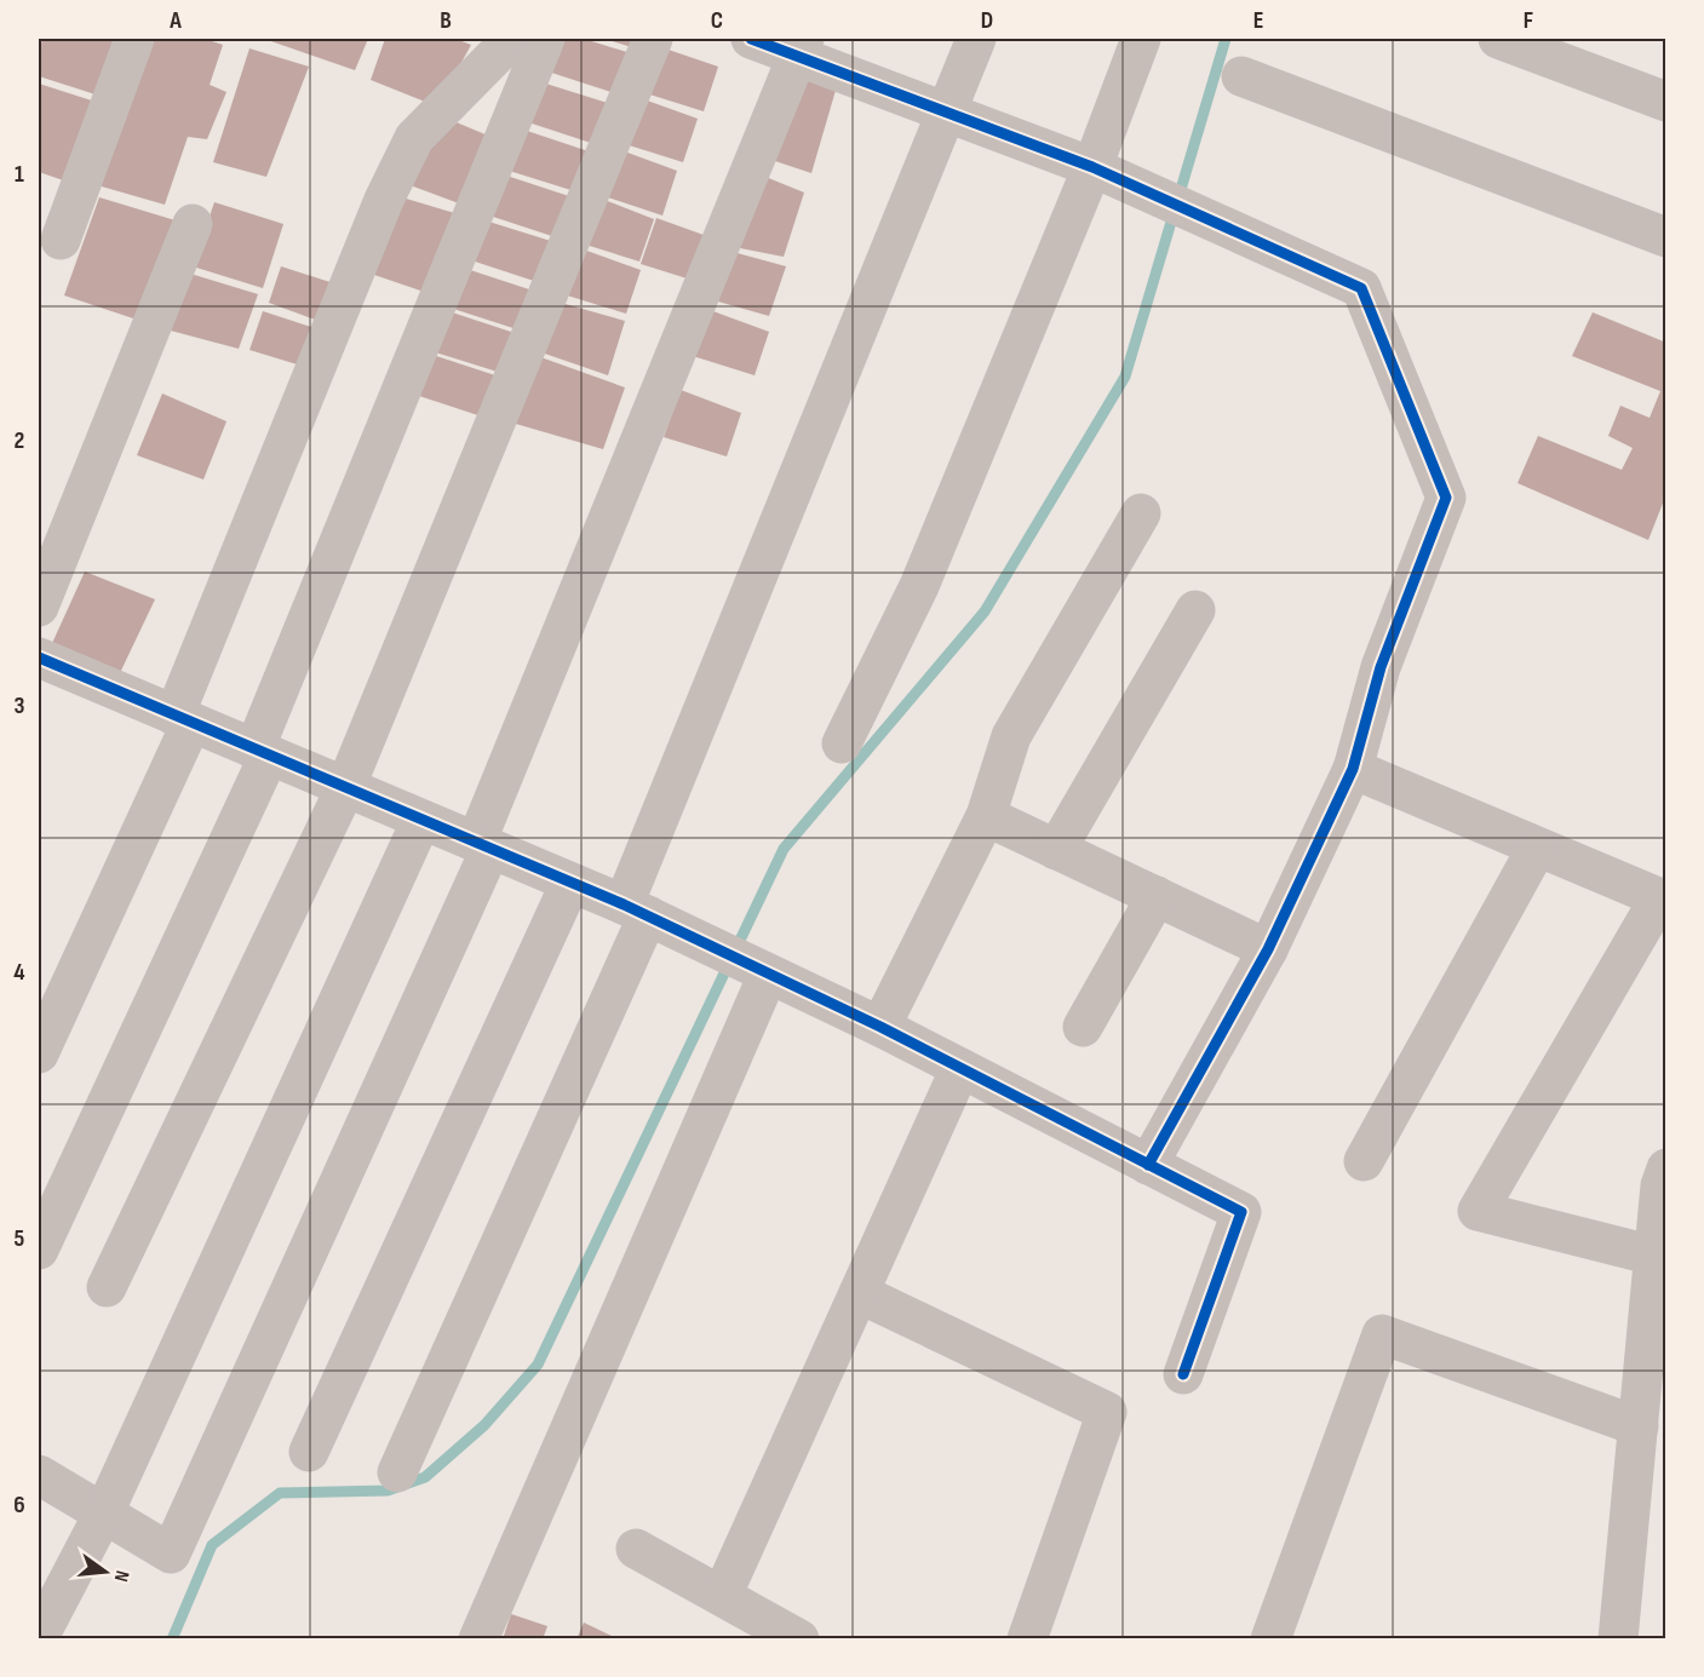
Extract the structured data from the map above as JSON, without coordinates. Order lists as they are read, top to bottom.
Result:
{
  "north": "right",
  "grid": {
    "columns": [
      "A",
      "B",
      "C",
      "D",
      "E",
      "F"
    ],
    "rows": [
      "1",
      "2",
      "3",
      "4",
      "5",
      "6"
    ]
  }
}
